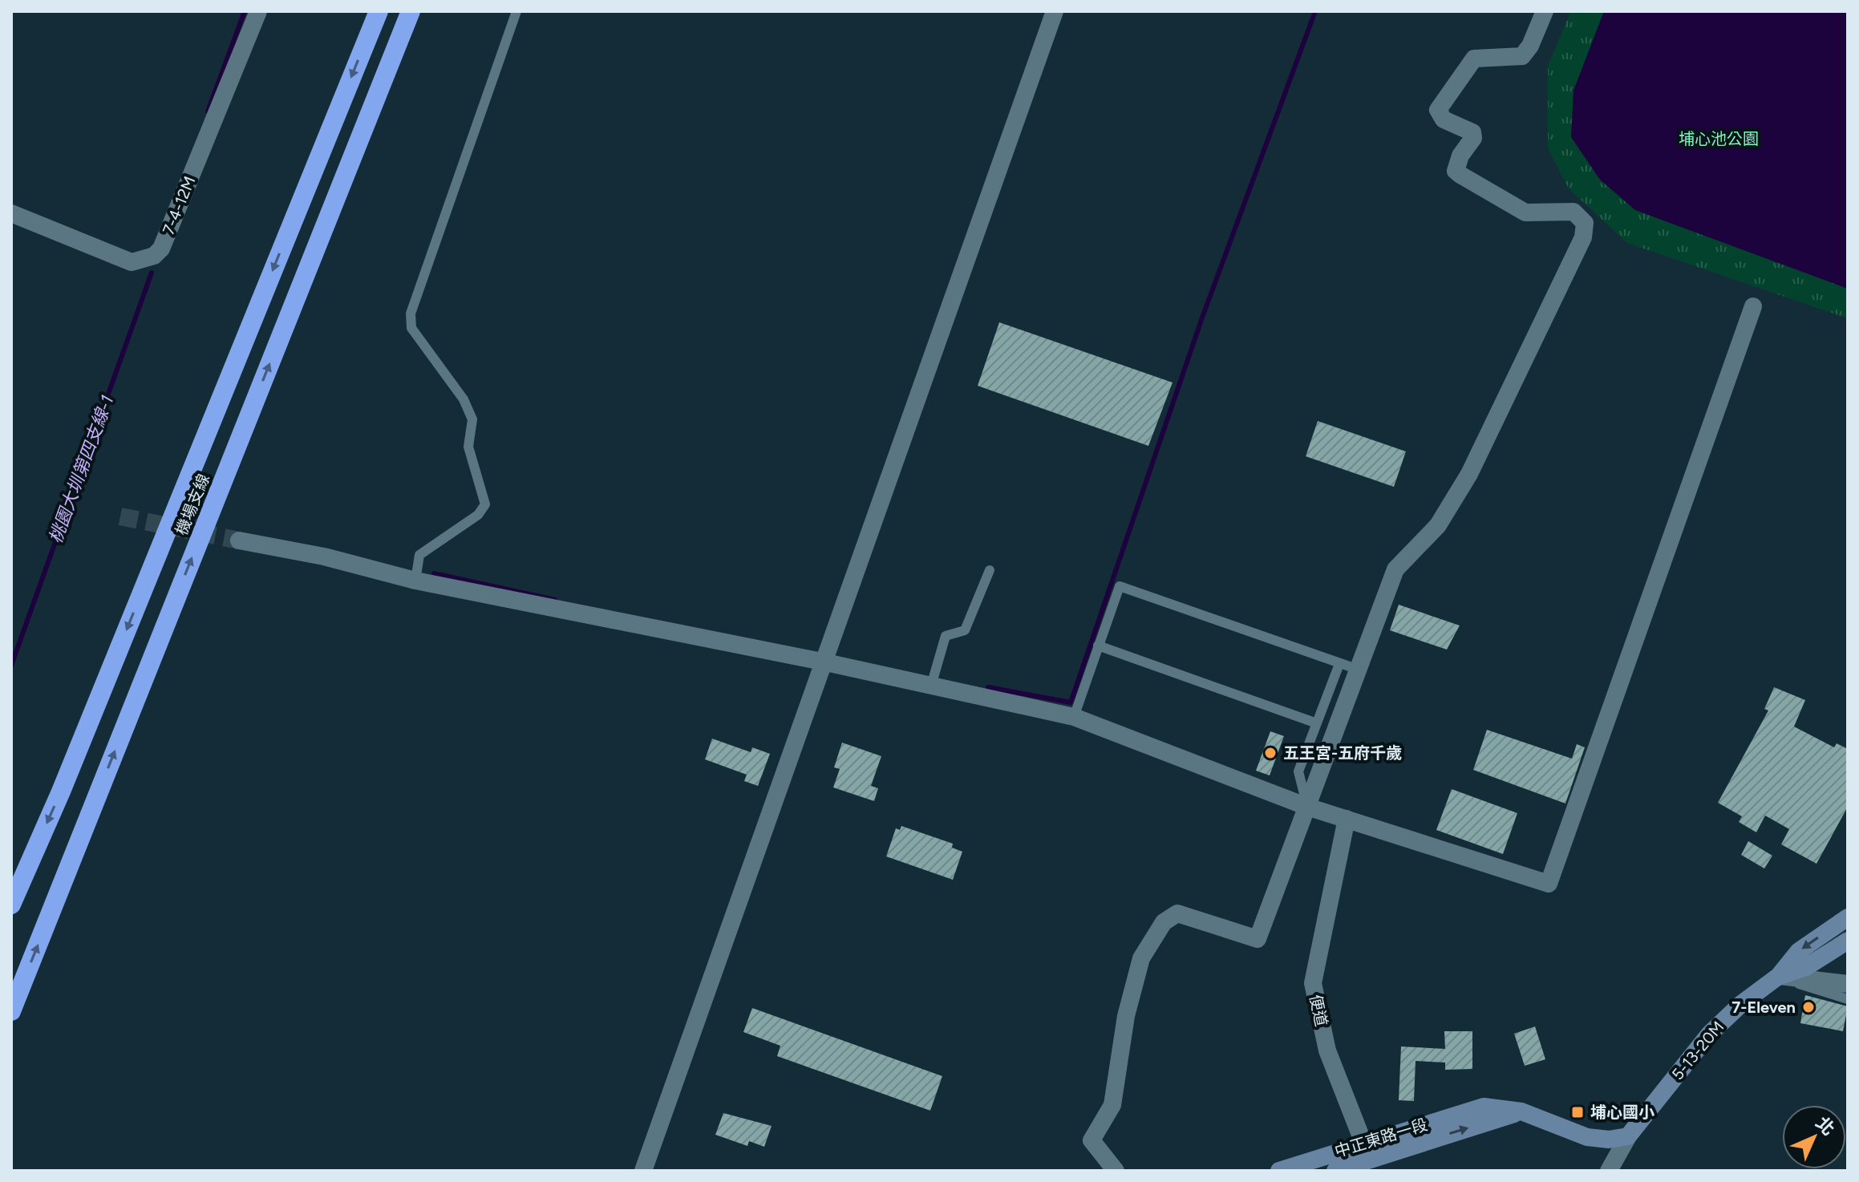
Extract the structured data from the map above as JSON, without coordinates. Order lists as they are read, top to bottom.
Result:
{
  "streets": {
    "highway": ["機場支線"],
    "main road": ["5-13-20M", "中正東路一段"],
    "street": ["7-4-12M", "便道"]
  },
  "crossings": [
    ["便道", "中正東路一段"]
  ],
  "water": ["桃園大圳第四支線-1"],
  "parks": ["埔心池公園"],
  "places": {
    "other": ["五王宮-五府千歲", "7-Eleven"],
    "transit": ["埔心國小"]
  },
  "north": "top right"
}
